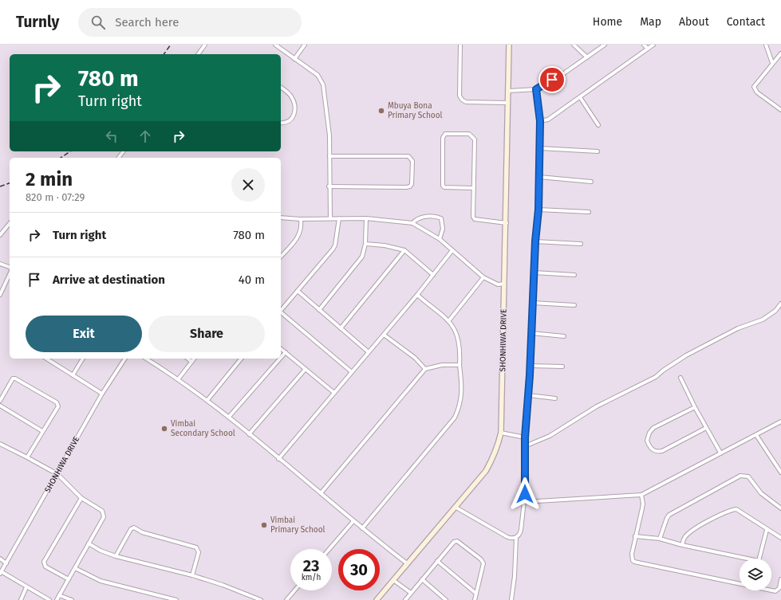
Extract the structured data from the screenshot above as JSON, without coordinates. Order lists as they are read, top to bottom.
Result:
{
  "streets": {
    "street": ["SHONHIWA DRIVE"]
  },
  "places": ["Mbuya Bona Primary School", "Vimbai Secondary School", "Vimbai Primary School"],
  "page": {
    "header": "Turnly",
    "search": "Search here",
    "nav": [
      "Home",
      "Map",
      "About",
      "Contact"
    ],
    "turn": ["780 m", "Turn right"],
    "heading": ["2 min", "820 m · 07:29"],
    "list": [
      {
        "name": "Turn right",
        "value": "780 m"
      },
      {
        "name": "Arrive at destination",
        "value": "40 m"
      }
    ],
    "buttons": ["Exit", "Share"],
    "speed": "23 km/h",
    "limit": "30"
  }
}
